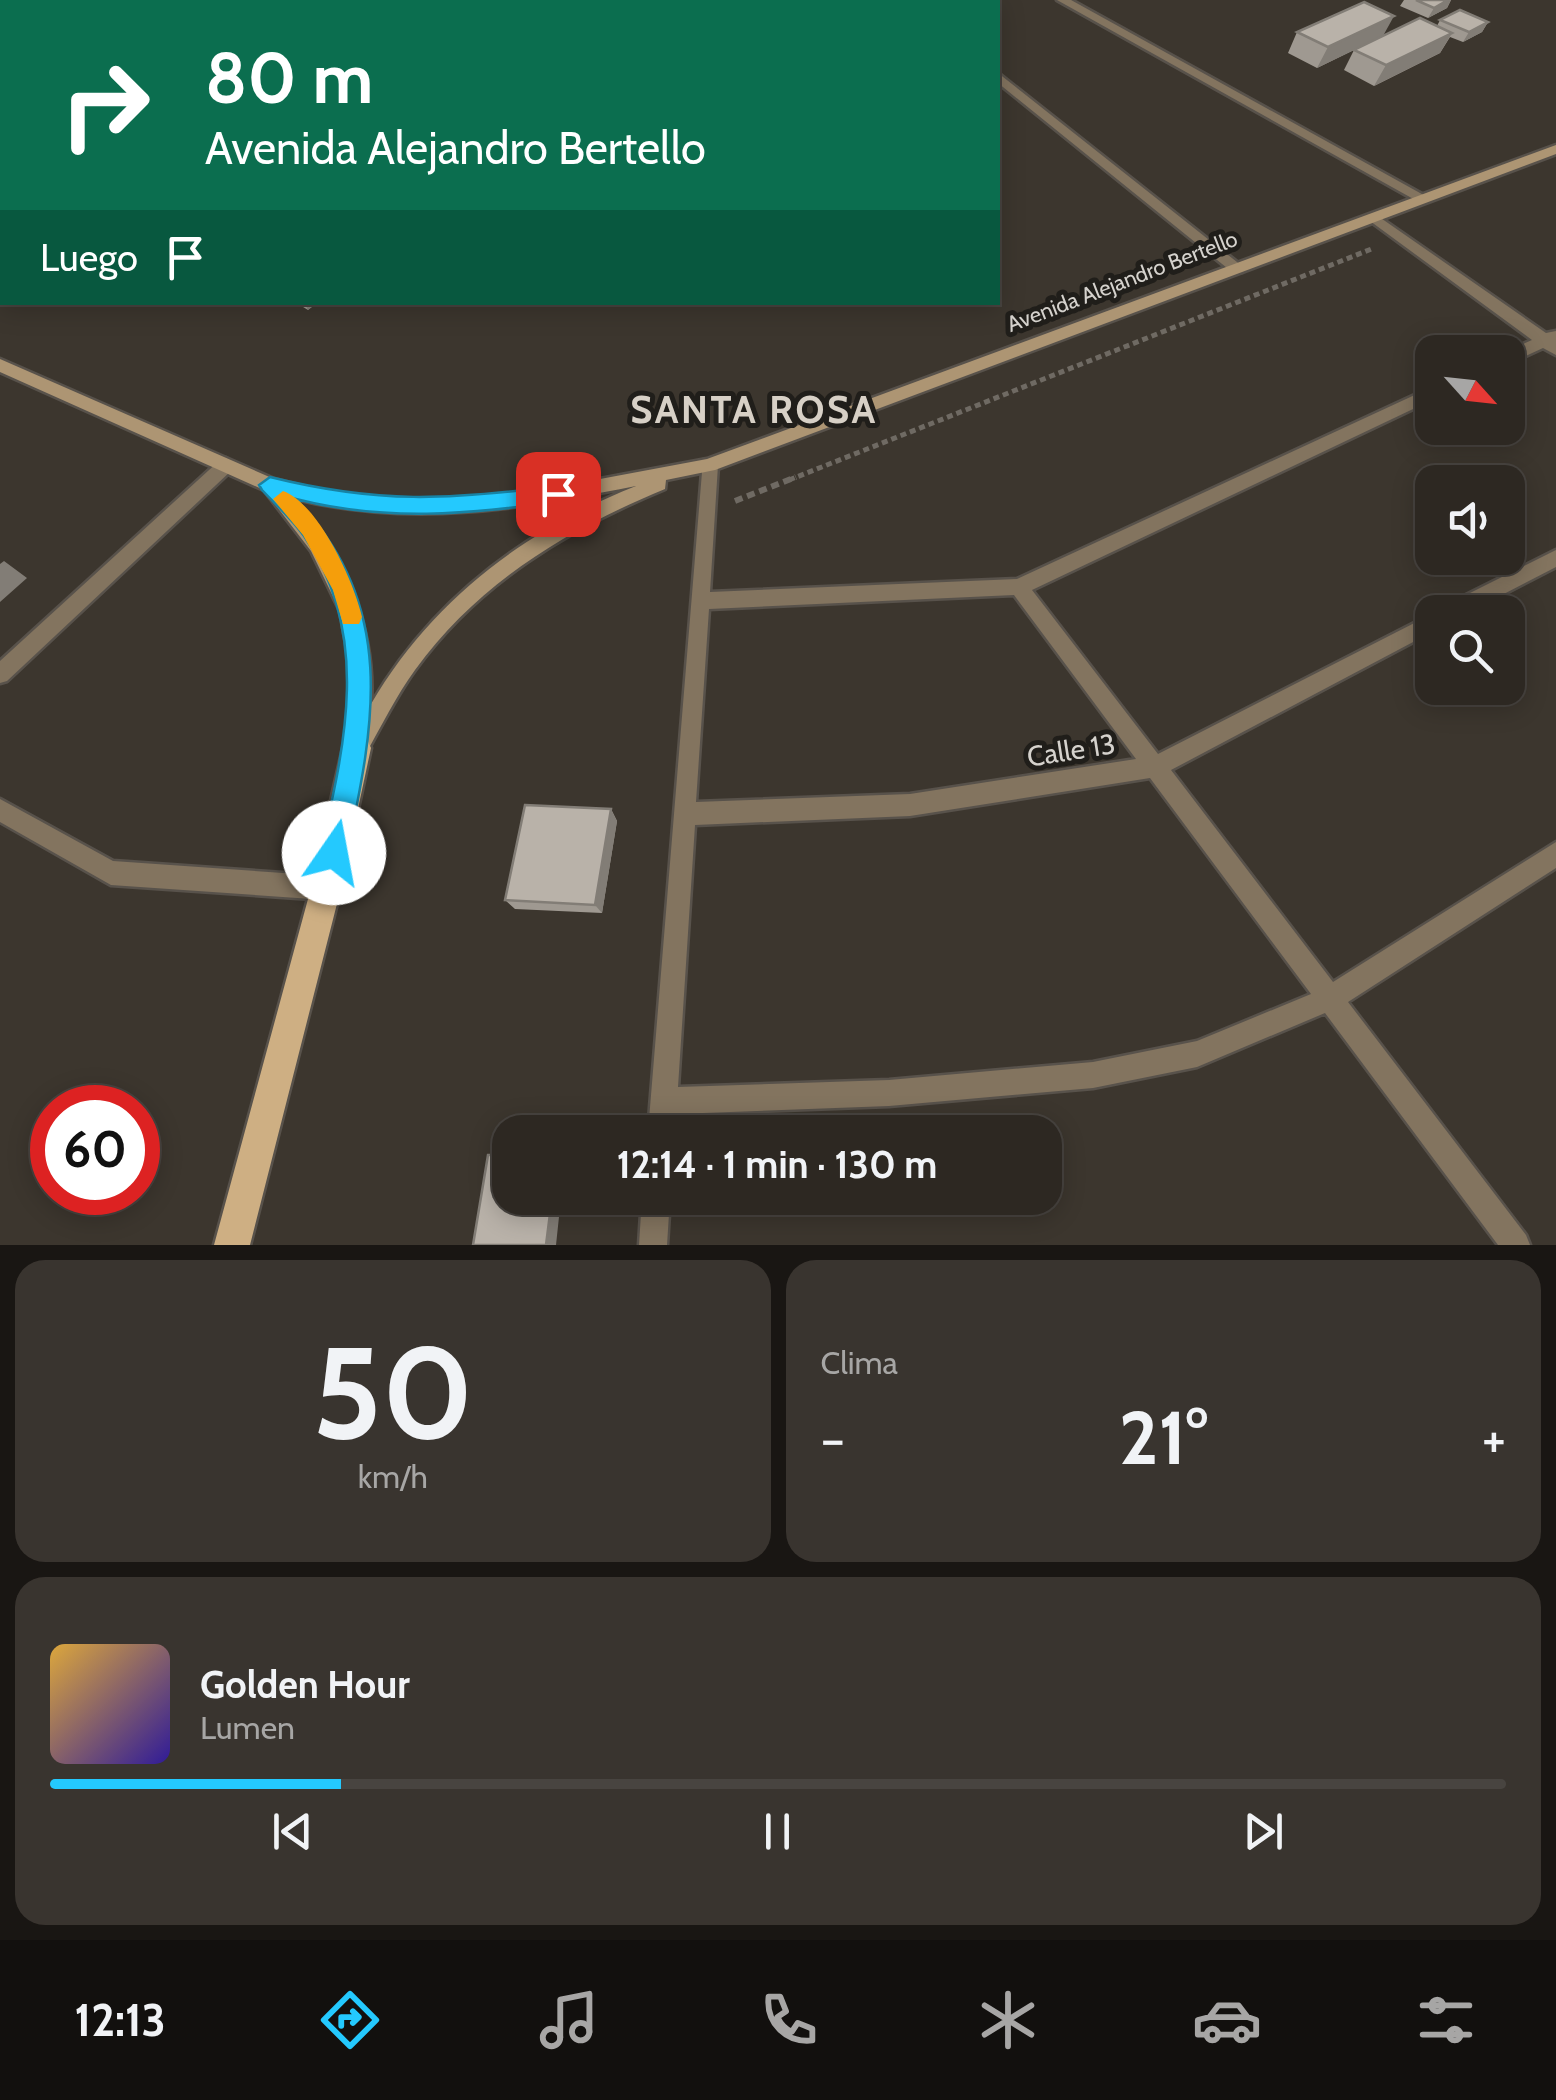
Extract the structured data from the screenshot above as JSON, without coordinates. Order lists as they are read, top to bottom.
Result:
{
  "streets": {
    "main road": ["Avenida Alejandro Bertello"],
    "street": ["Calle 13"]
  },
  "districts": ["SANTA ROSA"],
  "north": "bottom right",
  "page": {
    "turn": ["80 m", "Avenida Alejandro Bertello"],
    "then": "Luego",
    "limit": "60",
    "trip": "12:14 · 1 min · 130 m",
    "tile": [
      ["50", "km/h"],
      "Clima"
    ],
    "heat": ["−", "21°", "+"],
    "song": ["Golden Hour", "Lumen"],
    "tabs": "12:13"
  }
}
